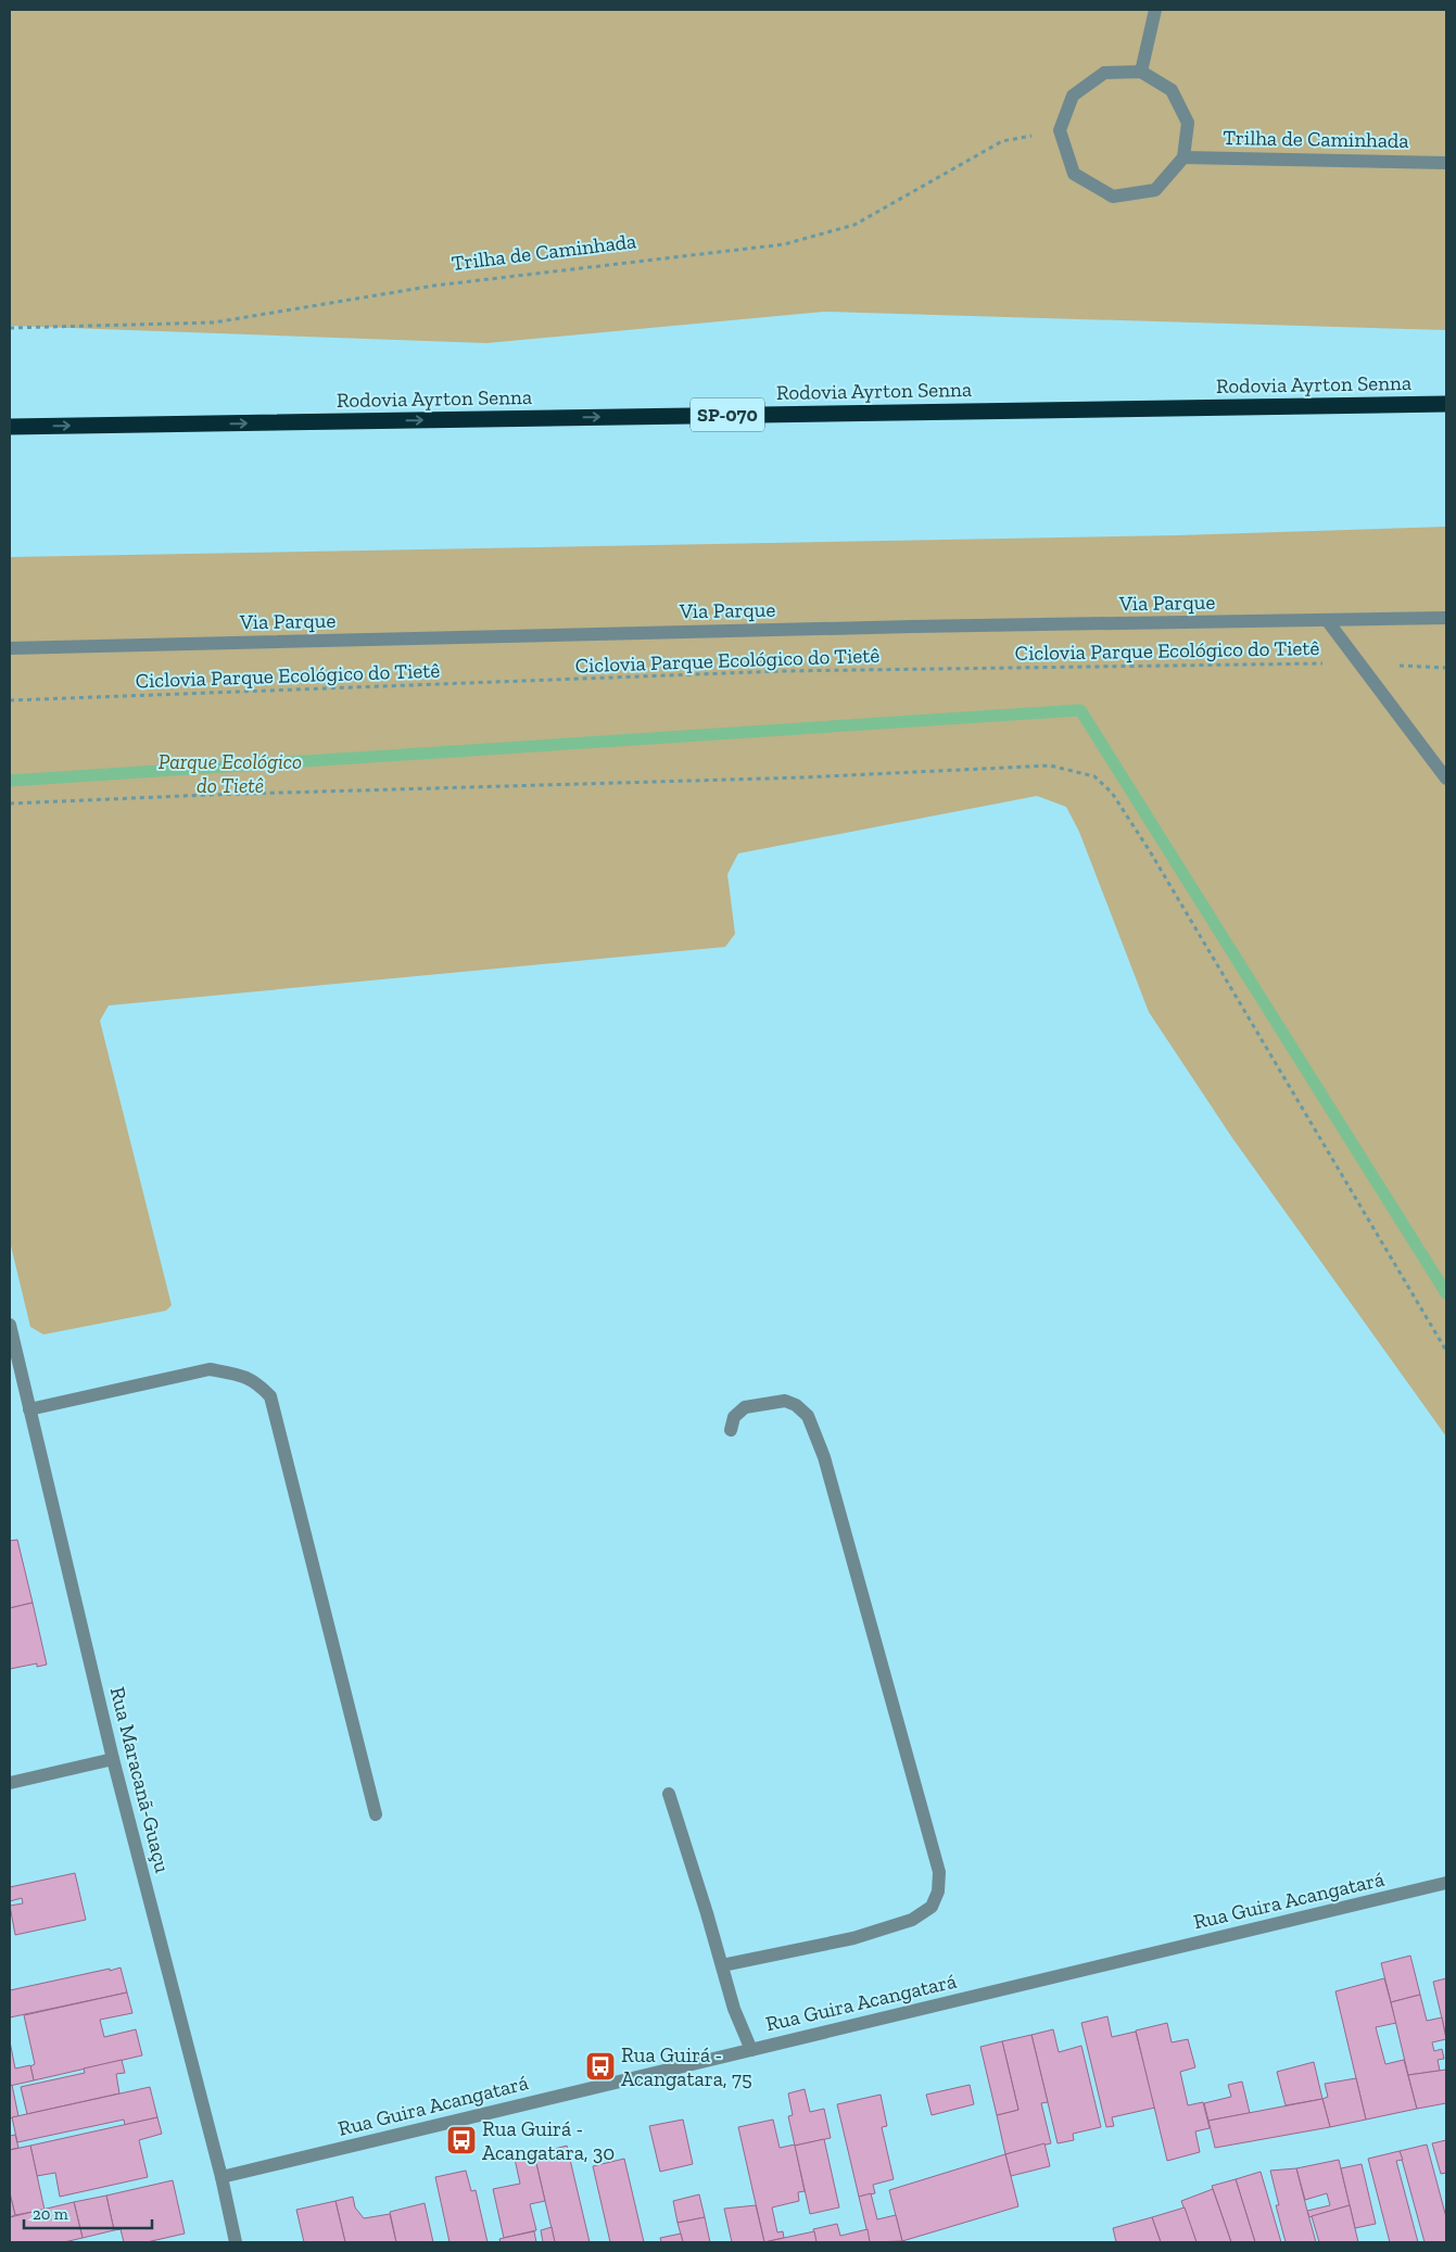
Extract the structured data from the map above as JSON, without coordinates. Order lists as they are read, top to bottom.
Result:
{
  "streets": {
    "highway": ["Rodovia Ayrton Senna", "SP-070"],
    "street": [
      "Trilha de Caminhada",
      "Via Parque",
      "Rua Maracanã-Guaçu",
      "Rua Guira Acangatará"
    ],
    "path": ["Ciclovia Parque Ecológico do Tietê"]
  },
  "crossings": [
    ["Rua Maracanã-Guaçu", "Rua Guira Acangatará"]
  ],
  "one_way": ["Rodovia Ayrton Senna"],
  "parks": ["Parque Ecológico do Tietê"],
  "places": {
    "bus stop": ["Rua Guirá - Acangatara, 75", "Rua Guirá - Acangatara, 30"]
  },
  "scale_bar": "20 m"
}
